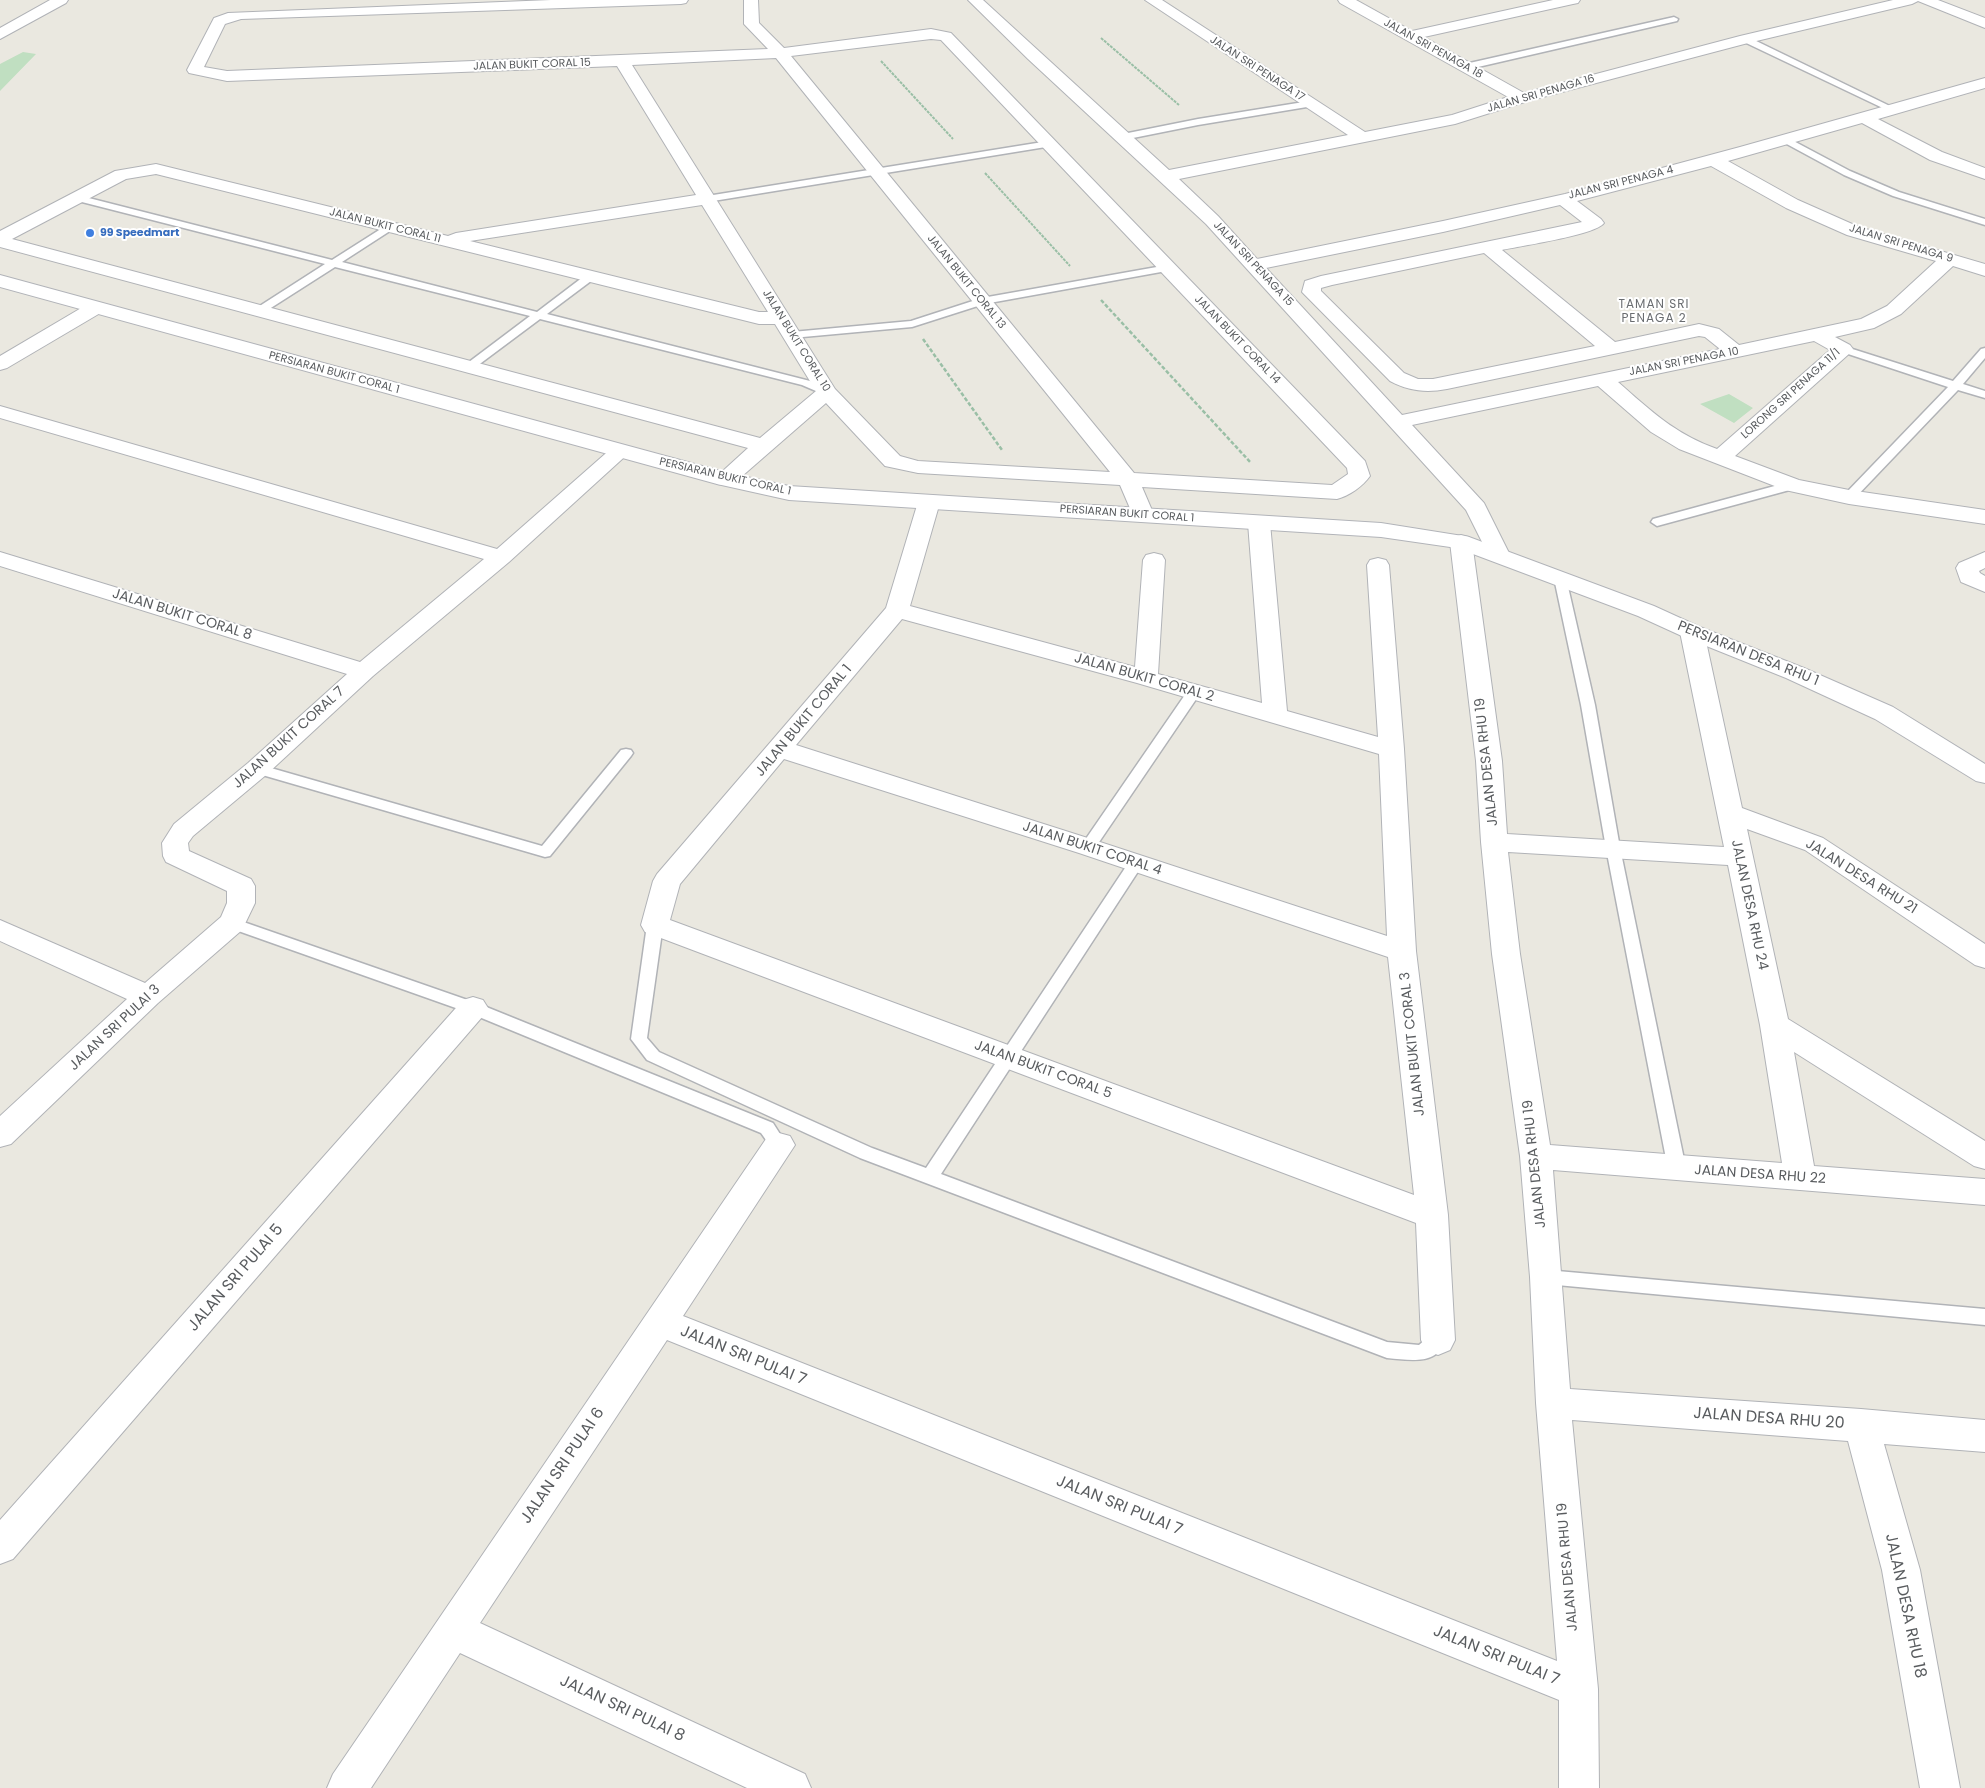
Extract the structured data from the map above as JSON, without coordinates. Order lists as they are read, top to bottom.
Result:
{
  "streets": {
    "street": [
      "JALAN SRI PENAGA 18",
      "JALAN BUKIT CORAL 15",
      "JALAN SRI PENAGA 17",
      "JALAN SRI PENAGA 16",
      "JALAN SRI PENAGA 4",
      "JALAN BUKIT CORAL 11",
      "JALAN SRI PENAGA 9",
      "JALAN SRI PENAGA 15",
      "JALAN BUKIT CORAL 13",
      "JALAN BUKIT CORAL 14",
      "JALAN BUKIT CORAL 10",
      "JALAN SRI PENAGA 10",
      "PERSIARAN BUKIT CORAL 1",
      "LORONG SRI PENAGA 11/1",
      "JALAN BUKIT CORAL 8",
      "PERSIARAN DESA RHU 1",
      "JALAN BUKIT CORAL 2",
      "JALAN BUKIT CORAL 1",
      "JALAN BUKIT CORAL 7",
      "JALAN DESA RHU 19",
      "JALAN BUKIT CORAL 4",
      "JALAN DESA RHU 21",
      "JALAN DESA RHU 24",
      "JALAN SRI PULAI 3",
      "JALAN BUKIT CORAL 3",
      "JALAN BUKIT CORAL 5",
      "JALAN DESA RHU 22",
      "JALAN SRI PULAI 5",
      "JALAN SRI PULAI 7",
      "JALAN DESA RHU 20",
      "JALAN SRI PULAI 6",
      "JALAN DESA RHU 18",
      "JALAN SRI PULAI 8"
    ]
  },
  "crossings": [
    ["JALAN SRI PENAGA 18", "JALAN SRI PENAGA 16"],
    ["JALAN BUKIT CORAL 15", "JALAN BUKIT CORAL 13"],
    ["JALAN BUKIT CORAL 15", "JALAN BUKIT CORAL 14"],
    ["JALAN BUKIT CORAL 15", "JALAN BUKIT CORAL 10"],
    ["JALAN SRI PENAGA 17", "JALAN SRI PENAGA 16"],
    ["JALAN SRI PENAGA 16", "JALAN SRI PENAGA 15"],
    ["JALAN SRI PENAGA 4", "JALAN SRI PENAGA 9"],
    ["JALAN SRI PENAGA 4", "JALAN SRI PENAGA 15"],
    ["JALAN BUKIT CORAL 11", "JALAN BUKIT CORAL 10"],
    ["JALAN SRI PENAGA 9", "JALAN SRI PENAGA 10"],
    ["JALAN SRI PENAGA 15", "JALAN SRI PENAGA 10"],
    ["JALAN SRI PENAGA 15", "PERSIARAN BUKIT CORAL 1"],
    ["JALAN SRI PENAGA 15", "PERSIARAN DESA RHU 1"],
    ["JALAN BUKIT CORAL 13", "JALAN BUKIT CORAL 14"],
    ["JALAN BUKIT CORAL 13", "JALAN BUKIT CORAL 10"],
    ["JALAN BUKIT CORAL 13", "PERSIARAN BUKIT CORAL 1"],
    ["JALAN BUKIT CORAL 14", "JALAN BUKIT CORAL 10"],
    ["JALAN SRI PENAGA 10", "LORONG SRI PENAGA 11/1"],
    ["PERSIARAN BUKIT CORAL 1", "PERSIARAN DESA RHU 1"],
    ["PERSIARAN BUKIT CORAL 1", "JALAN BUKIT CORAL 1"],
    ["PERSIARAN BUKIT CORAL 1", "JALAN BUKIT CORAL 7"],
    ["PERSIARAN BUKIT CORAL 1", "JALAN DESA RHU 19"],
    ["JALAN BUKIT CORAL 8", "JALAN BUKIT CORAL 7"],
    ["PERSIARAN DESA RHU 1", "JALAN DESA RHU 24"],
    ["JALAN BUKIT CORAL 2", "JALAN BUKIT CORAL 1"],
    ["JALAN BUKIT CORAL 2", "JALAN BUKIT CORAL 3"],
    ["JALAN BUKIT CORAL 1", "JALAN BUKIT CORAL 4"],
    ["JALAN BUKIT CORAL 1", "JALAN BUKIT CORAL 5"],
    ["JALAN BUKIT CORAL 7", "JALAN SRI PULAI 3"],
    ["JALAN DESA RHU 19", "JALAN DESA RHU 22"],
    ["JALAN DESA RHU 19", "JALAN SRI PULAI 7"],
    ["JALAN DESA RHU 19", "JALAN DESA RHU 20"],
    ["JALAN BUKIT CORAL 4", "JALAN BUKIT CORAL 3"],
    ["JALAN DESA RHU 21", "JALAN DESA RHU 24"],
    ["JALAN DESA RHU 24", "JALAN DESA RHU 22"],
    ["JALAN BUKIT CORAL 3", "JALAN BUKIT CORAL 5"],
    ["JALAN SRI PULAI 7", "JALAN SRI PULAI 6"],
    ["JALAN DESA RHU 20", "JALAN DESA RHU 18"],
    ["JALAN SRI PULAI 6", "JALAN SRI PULAI 8"]
  ],
  "districts": ["TAMAN SRI PENAGA 2"],
  "places": ["99 Speedmart"]
}
